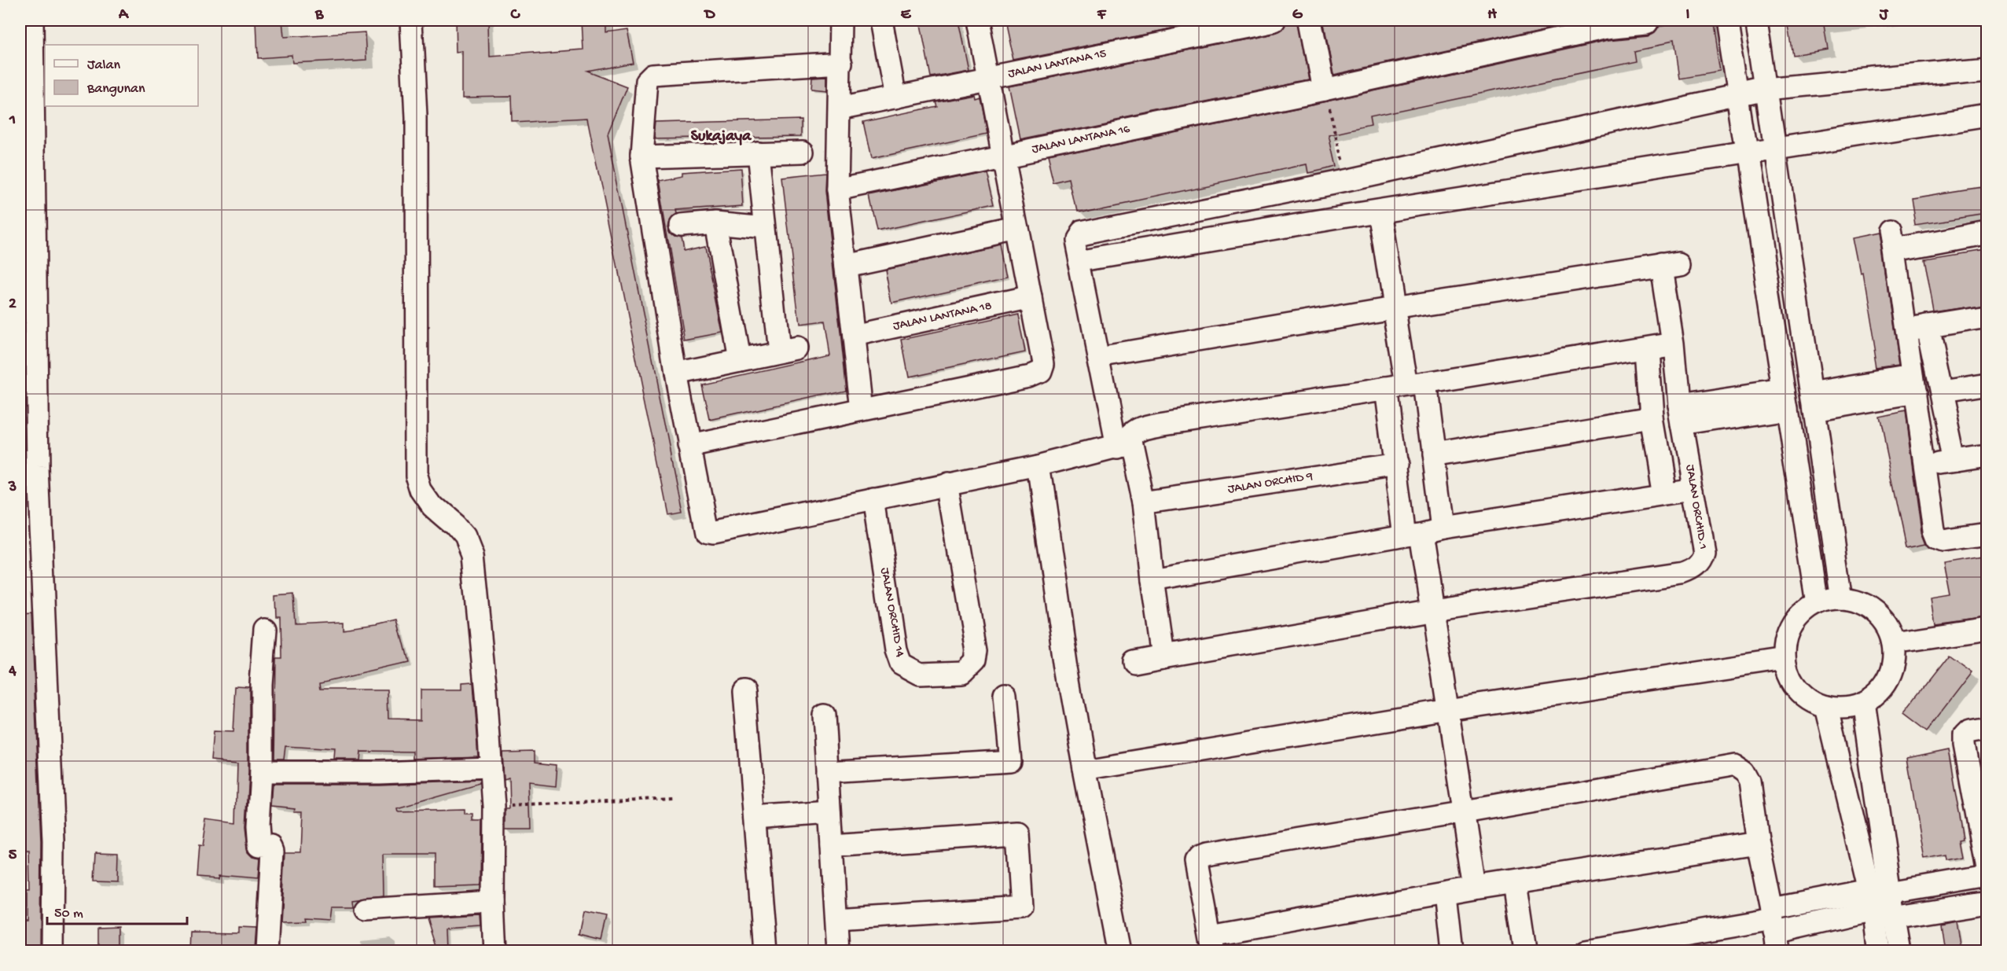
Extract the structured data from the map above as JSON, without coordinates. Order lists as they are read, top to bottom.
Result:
{
  "streets": {
    "street": [
      "JALAN LANTANA 15",
      "JALAN LANTANA 16",
      "JALAN LANTANA 18",
      "JALAN ORCHID 9",
      "JALAN ORCHID.1",
      "JALAN ORCHID 14"
    ]
  },
  "districts": ["Sukajaya"],
  "legend": ["Jalan", "Bangunan"],
  "scale_bar": "50 m",
  "grid": {
    "columns": [
      "A",
      "B",
      "C",
      "D",
      "E",
      "F",
      "G",
      "H",
      "I",
      "J"
    ],
    "rows": [
      "1",
      "2",
      "3",
      "4",
      "5"
    ]
  }
}
